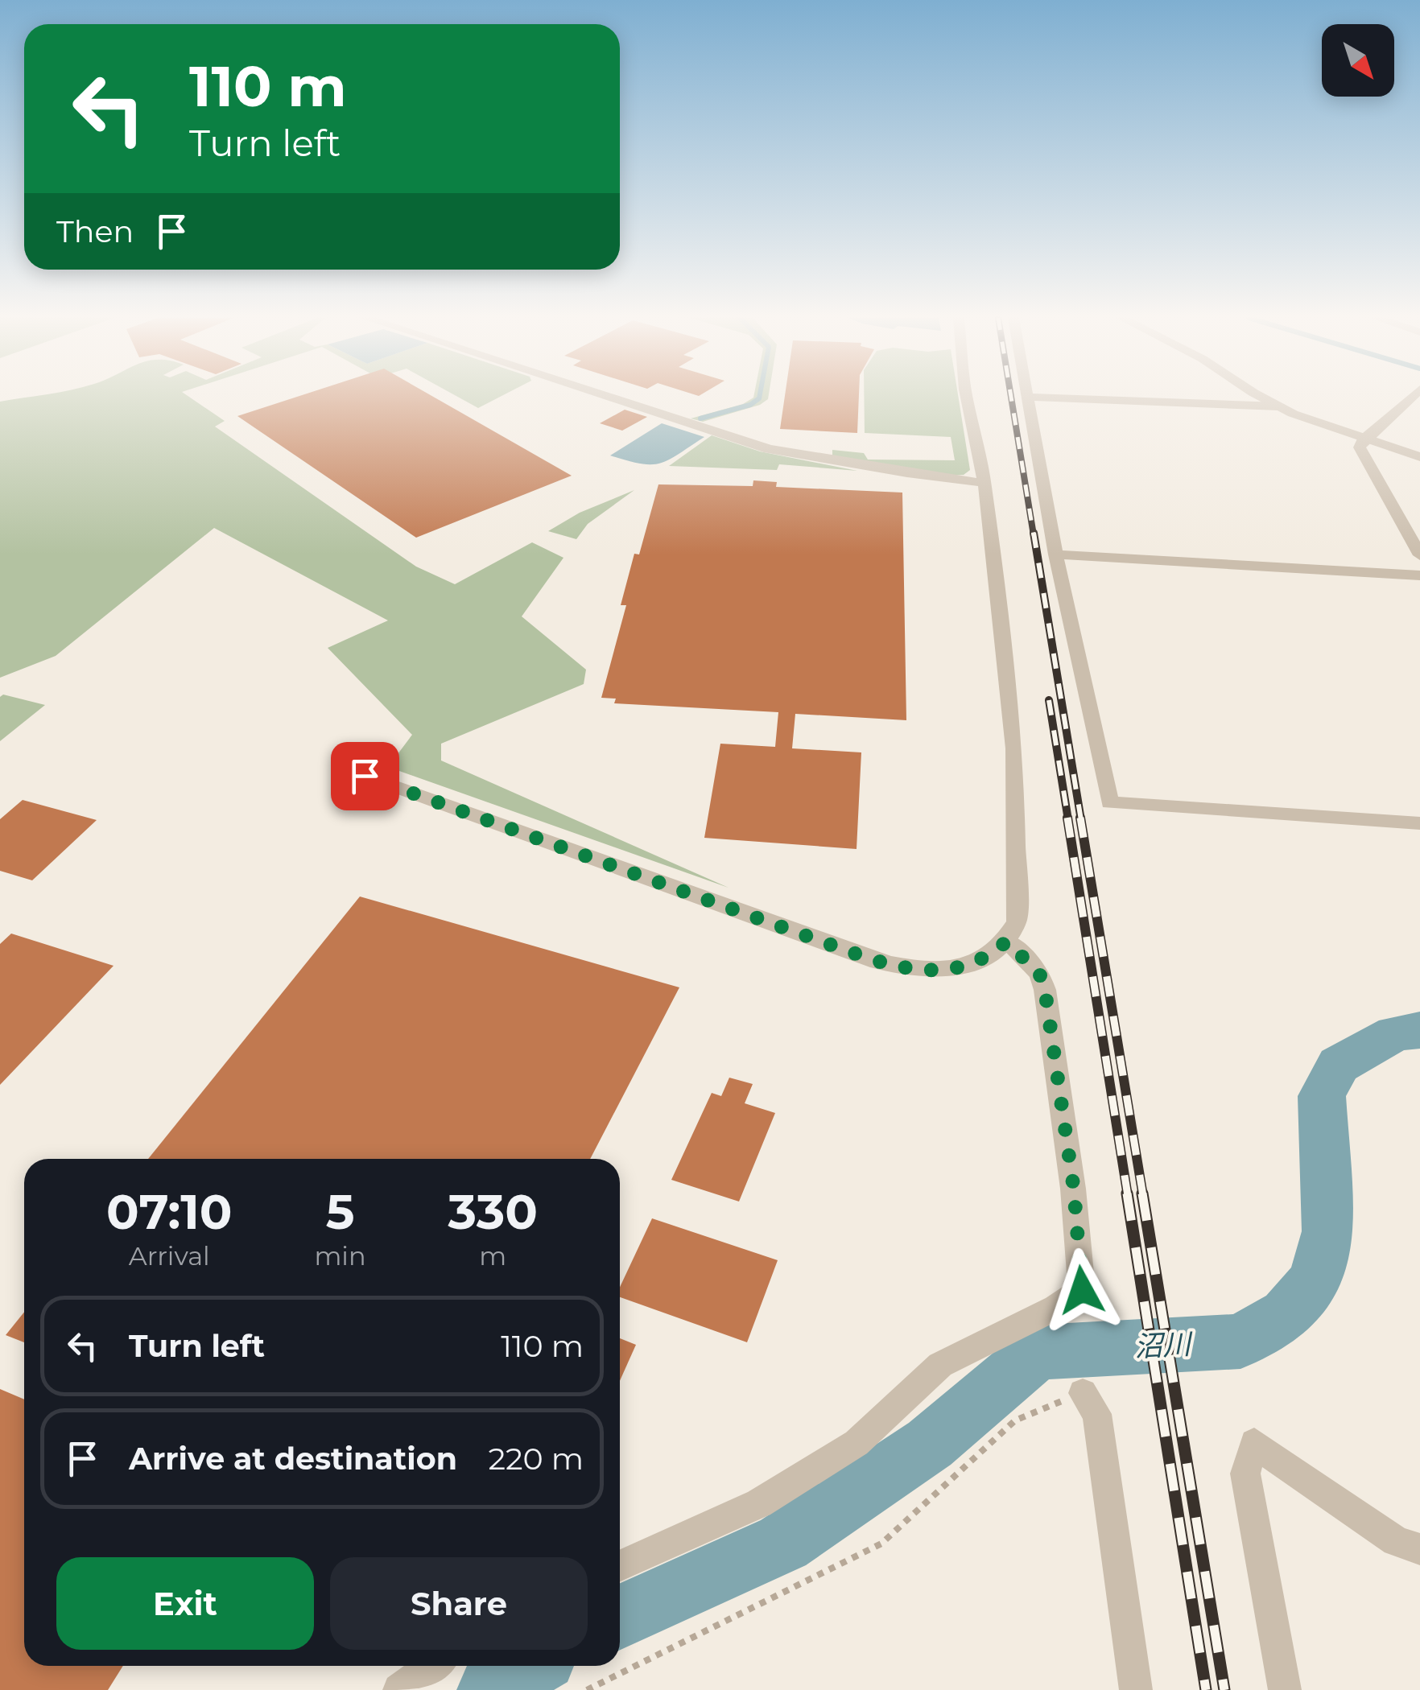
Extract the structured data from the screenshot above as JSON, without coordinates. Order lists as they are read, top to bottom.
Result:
{
  "water": ["沼川"],
  "north": "bottom right",
  "page": {
    "turn": ["110 m", "Turn left"],
    "then": "Then",
    "eta": [
      "07:10",
      "Arrival",
      "5",
      "min",
      "330",
      "m"
    ],
    "list": [
      {
        "name": "Turn left",
        "value": "110 m"
      },
      {
        "name": "Arrive at destination",
        "value": "220 m"
      }
    ],
    "buttons": ["Exit", "Share"]
  }
}
